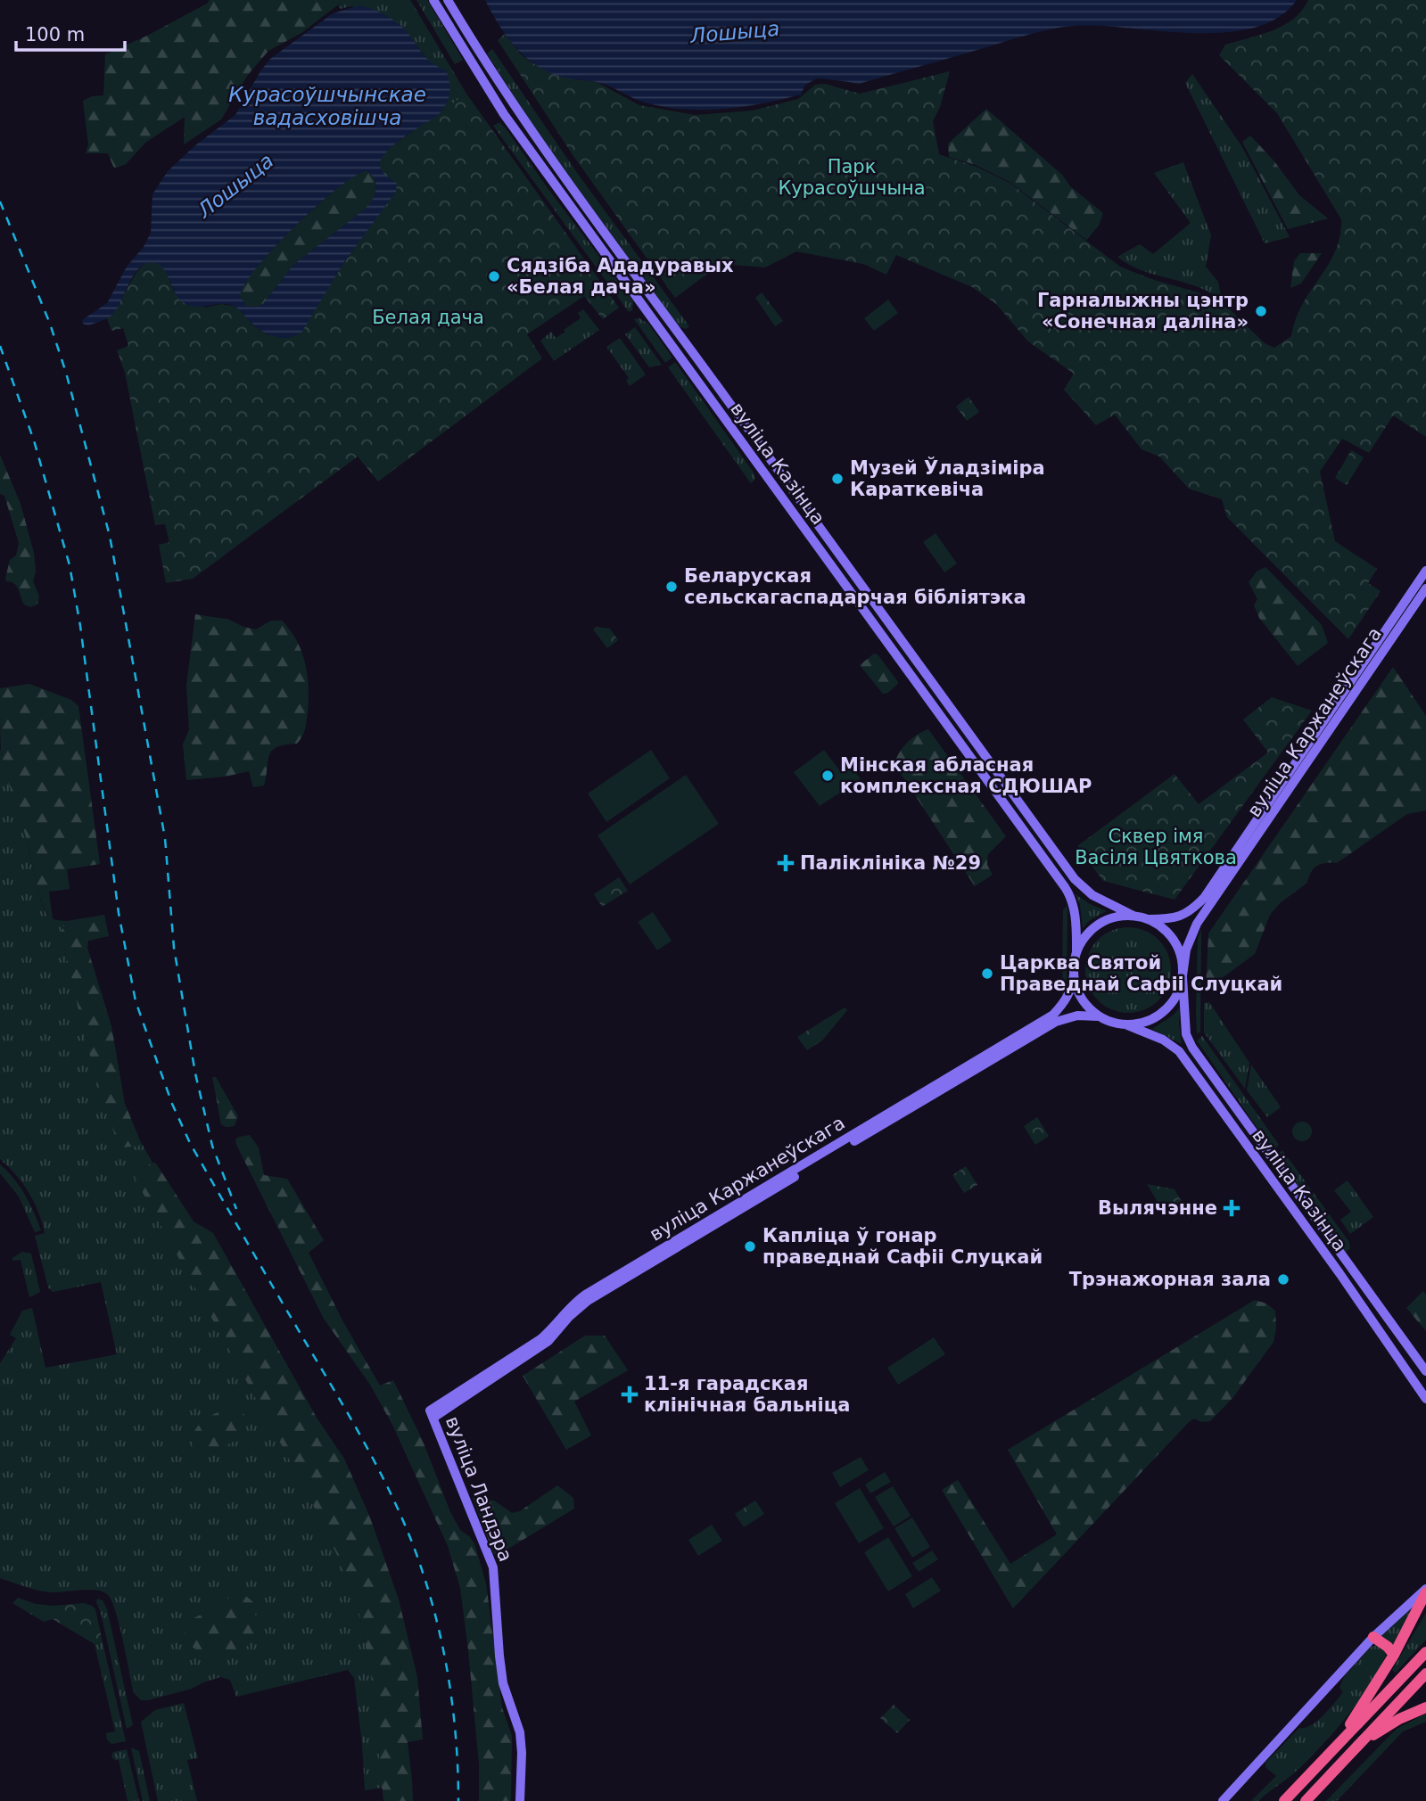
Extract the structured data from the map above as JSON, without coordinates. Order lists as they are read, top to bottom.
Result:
{
  "streets": {
    "main road": ["вуліца Казінца", "вуліца Каржанеўскага", "вуліца Ландэра"]
  },
  "crossings": [
    ["вуліца Казінца", "вуліца Каржанеўскага"],
    ["вуліца Каржанеўскага", "вуліца Ландэра"]
  ],
  "water": ["Лошыца", "Курасоўшчынскае вадасховішча"],
  "parks": ["Парк Курасоўшчына", "Белая дача", "Сквер імя Васіля Цвяткова"],
  "places": {
    "other": [
      "Сядзіба Ададуравых «Белая дача»",
      "Гарналыжны цэнтр «Сонечная даліна»",
      "Музей Ўладзіміра Караткевіча",
      "Беларуская сельскагаспадарчая бібліятэка",
      "Мінская абласная комплексная СДЮШАР",
      "Царква Святой Праведнай Сафіі Слуцкай",
      "Капліца ў гонар праведнай Сафіі Слуцкай",
      "Трэнажорная зала"
    ],
    "health": ["Паліклініка №29", "Вылячэнне", "11-я гарадская клінічная бальніца"]
  },
  "scale_bar": "100 m"
}
